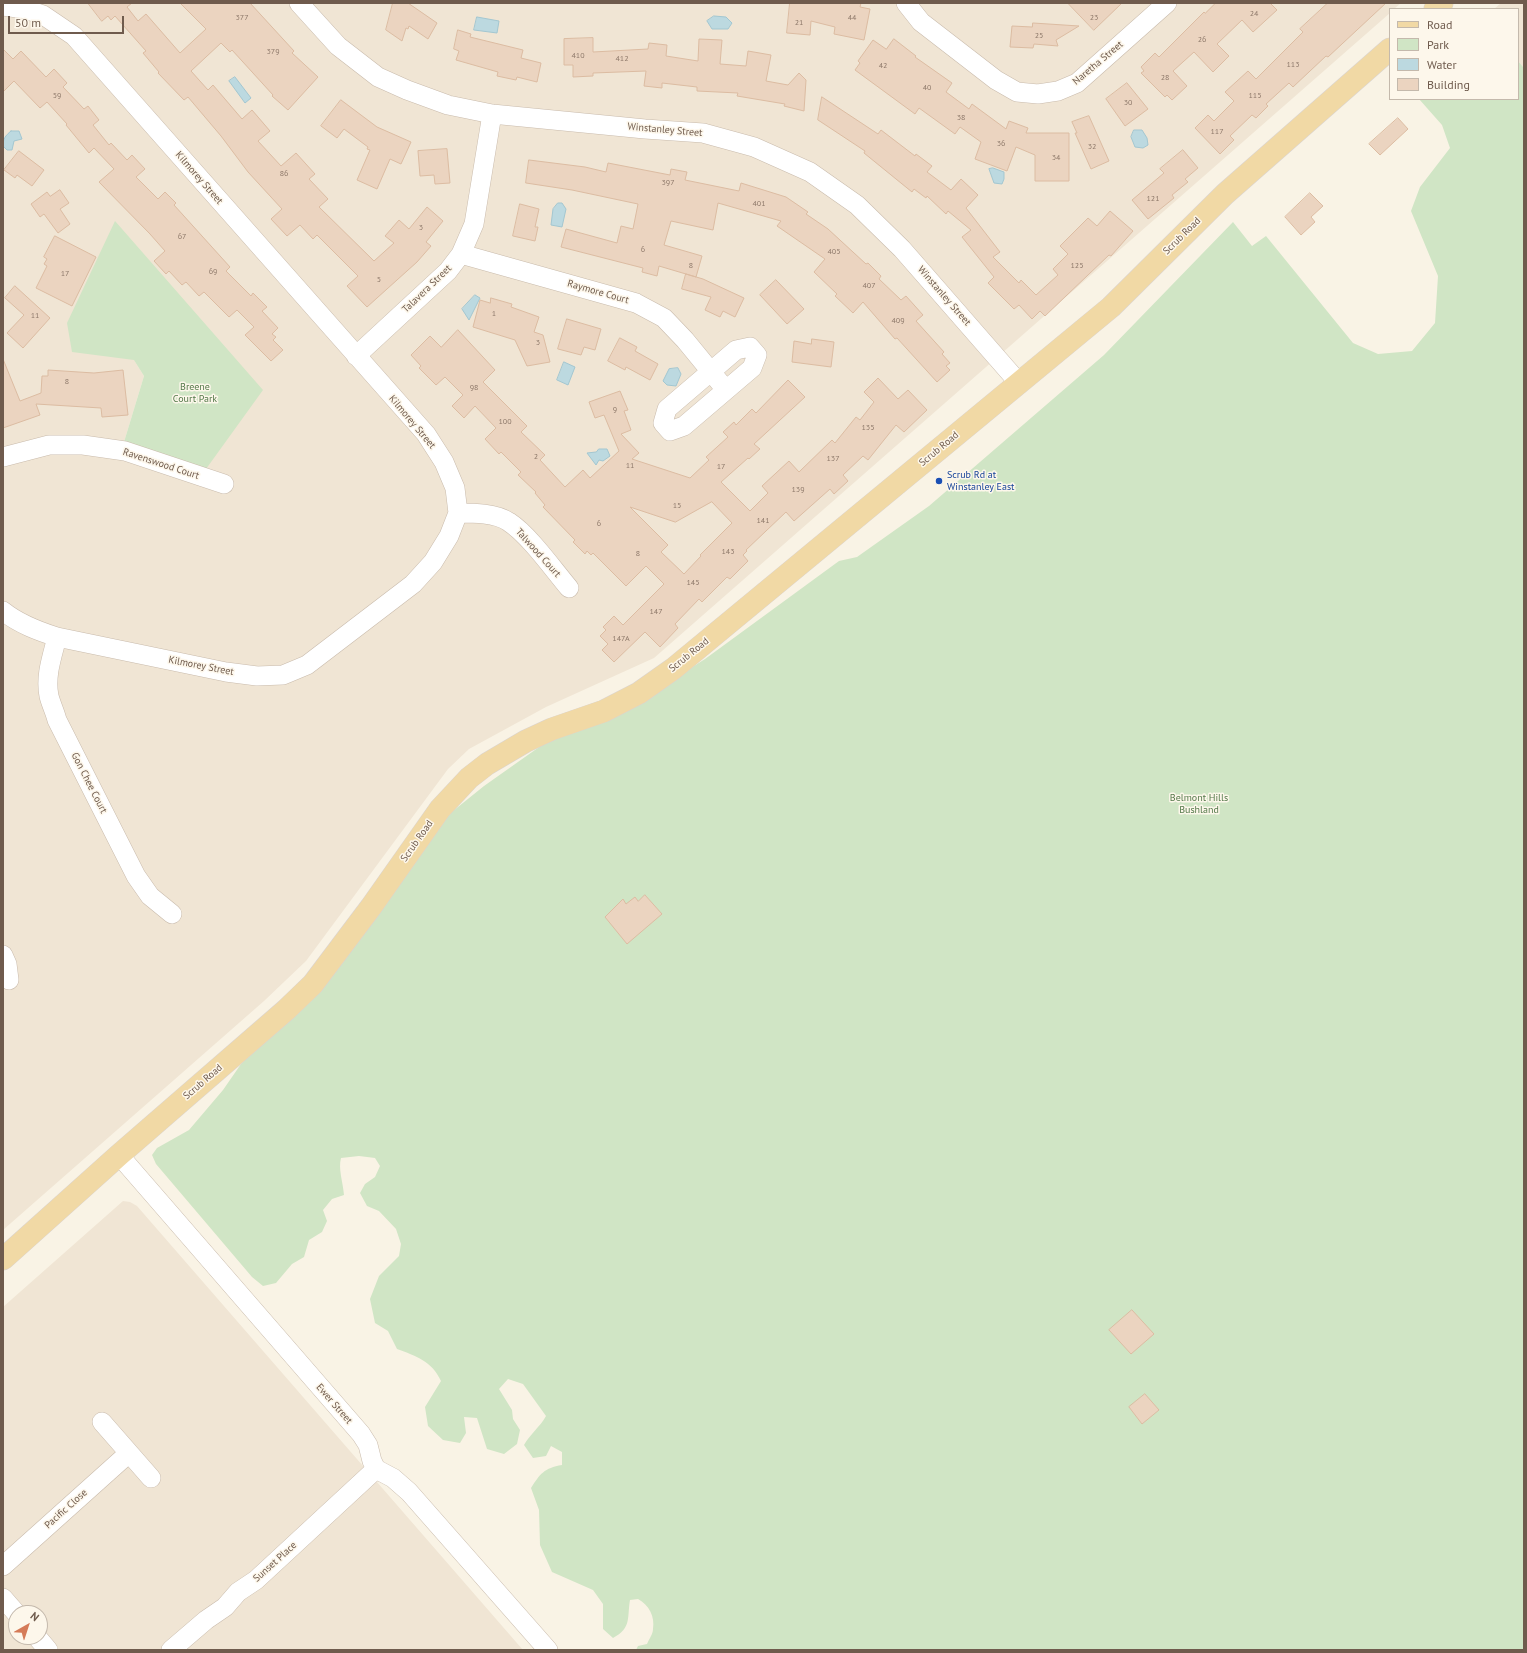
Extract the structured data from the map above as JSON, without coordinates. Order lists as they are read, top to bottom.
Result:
{
  "streets": {
    "main road": ["Scrub Road"],
    "street": [
      "Naretha Street",
      "Winstanley Street",
      "Kilmorey Street",
      "Talavera Street",
      "Raymore Court",
      "Ravenswood Court",
      "Talwood Court",
      "Gon Chee Court",
      "Ewer Street",
      "Pacific Close",
      "Sunset Place"
    ]
  },
  "crossings": [
    ["Winstanley Street", "Scrub Road"],
    ["Winstanley Street", "Talavera Street"],
    ["Kilmorey Street", "Talavera Street"],
    ["Kilmorey Street", "Talwood Court"],
    ["Kilmorey Street", "Gon Chee Court"],
    ["Scrub Road", "Ewer Street"],
    ["Talavera Street", "Raymore Court"],
    ["Ewer Street", "Sunset Place"]
  ],
  "parks": ["Breene Court Park", "Belmont Hills Bushland"],
  "places": ["Scrub Rd at Winstanley East"],
  "house_numbers": [
    "24",
    "377",
    "44",
    "23",
    "21",
    "25",
    "26",
    "379",
    "410",
    "412",
    "113",
    "42",
    "28",
    "40",
    "59",
    "115",
    "30",
    "38",
    "117",
    "36",
    "32",
    "34",
    "86",
    "397",
    "121",
    "401",
    "3",
    "67",
    "6",
    "405",
    "8",
    "125",
    "69",
    "17",
    "5",
    "407",
    "1",
    "11",
    "409",
    "3",
    "8",
    "98",
    "9",
    "100",
    "135",
    "2",
    "137",
    "11",
    "17",
    "139",
    "15",
    "141",
    "6",
    "143",
    "8",
    "145",
    "147",
    "147A"
  ],
  "legend": [
    "Road",
    "Park",
    "Water",
    "Building"
  ],
  "scale_bar": "50 m",
  "north": "top right"
}
